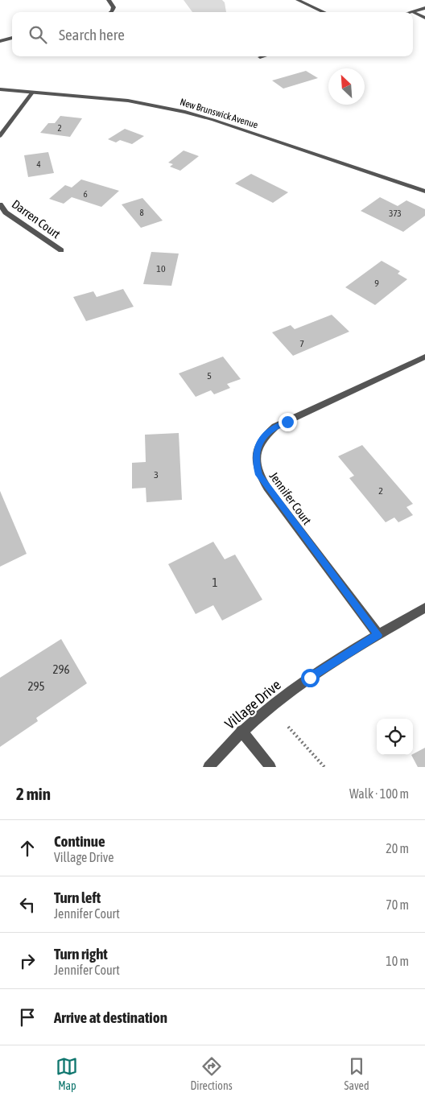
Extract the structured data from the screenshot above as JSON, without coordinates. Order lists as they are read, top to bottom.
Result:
{
  "streets": {
    "street": [
      "New Brunswick Avenue",
      "Darren Court",
      "Jennifer Court",
      "Village Drive"
    ]
  },
  "crossings": [
    ["Jennifer Court", "Village Drive"]
  ],
  "house_numbers": [
    "2",
    "4",
    "6",
    "8",
    "373",
    "10",
    "9",
    "7",
    "5",
    "3",
    "2",
    "1",
    "296",
    "295"
  ],
  "north": "top left",
  "page": {
    "search": "Search here",
    "heading": ["2 min", "Walk · 100 m"],
    "list": [
      ["Continue", "Village Drive", "20 m"],
      ["Turn left", "Jennifer Court", "70 m"],
      ["Turn right", "Jennifer Court", "10 m"],
      "Arrive at destination"
    ],
    "nav": ["Map", "Directions", "Saved"]
  }
}
